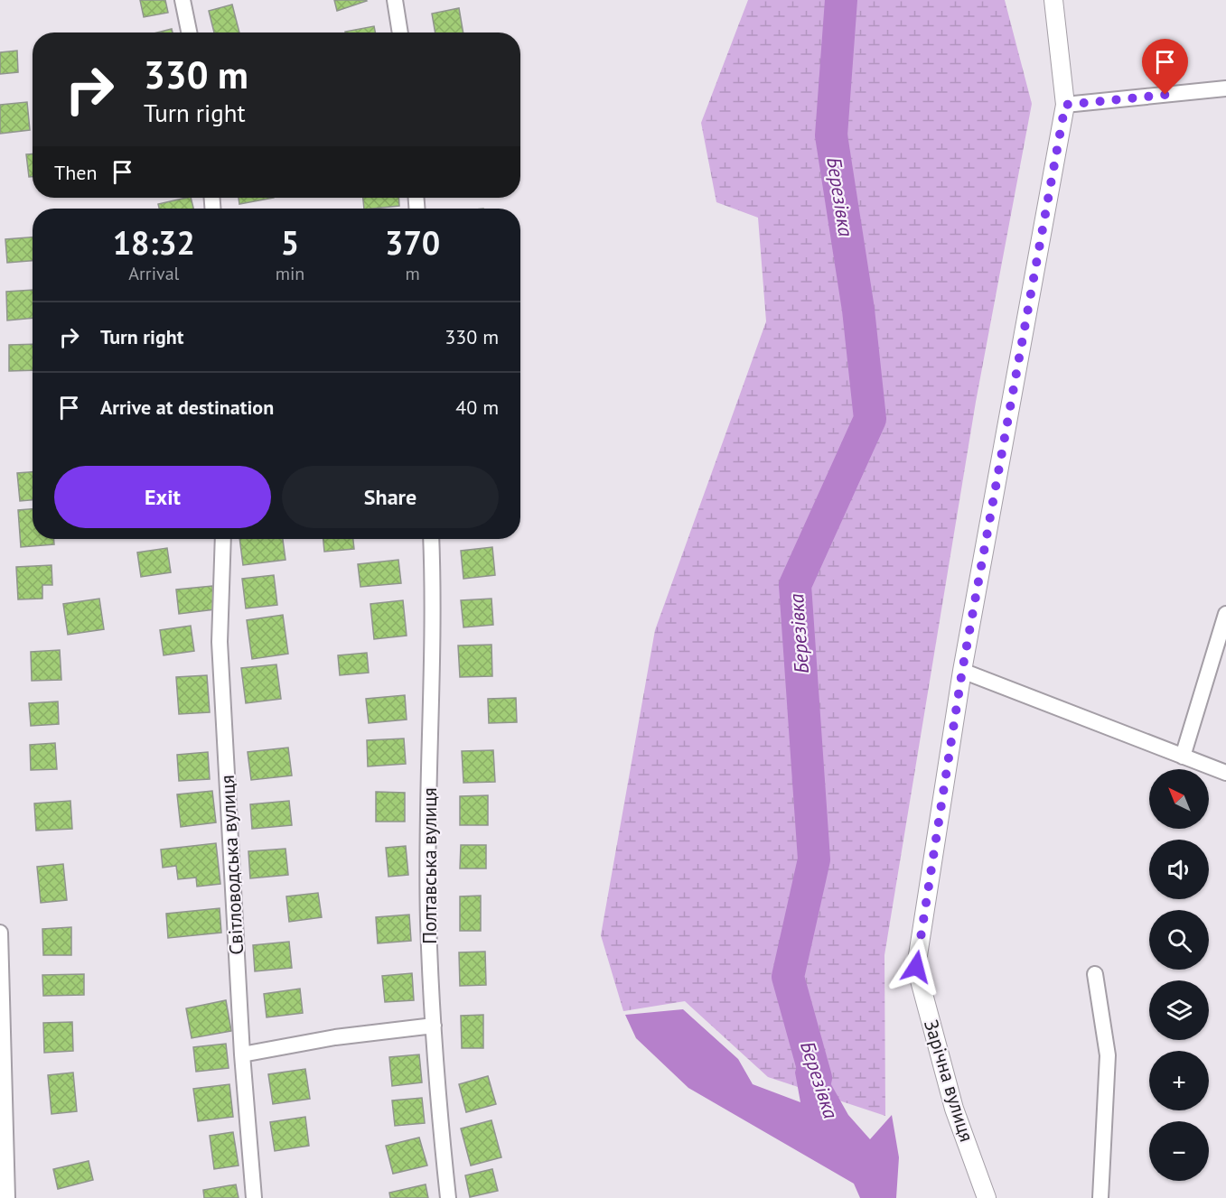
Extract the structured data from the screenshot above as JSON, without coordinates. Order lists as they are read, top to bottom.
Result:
{
  "streets": {
    "street": ["Світловодська вулиця", "Полтавська вулиця", "Зарічна вулиця"]
  },
  "water": ["Березівка"],
  "north": "top left",
  "page": {
    "turn": ["330 m", "Turn right"],
    "then": "Then",
    "eta": [
      "18:32",
      "Arrival",
      "5",
      "min",
      "370",
      "m"
    ],
    "list": [
      {
        "name": "Turn right",
        "value": "330 m"
      },
      {
        "name": "Arrive at destination",
        "value": "40 m"
      }
    ],
    "buttons": ["Exit", "Share"],
    "map_buttons": ["+", "−"]
  }
}
